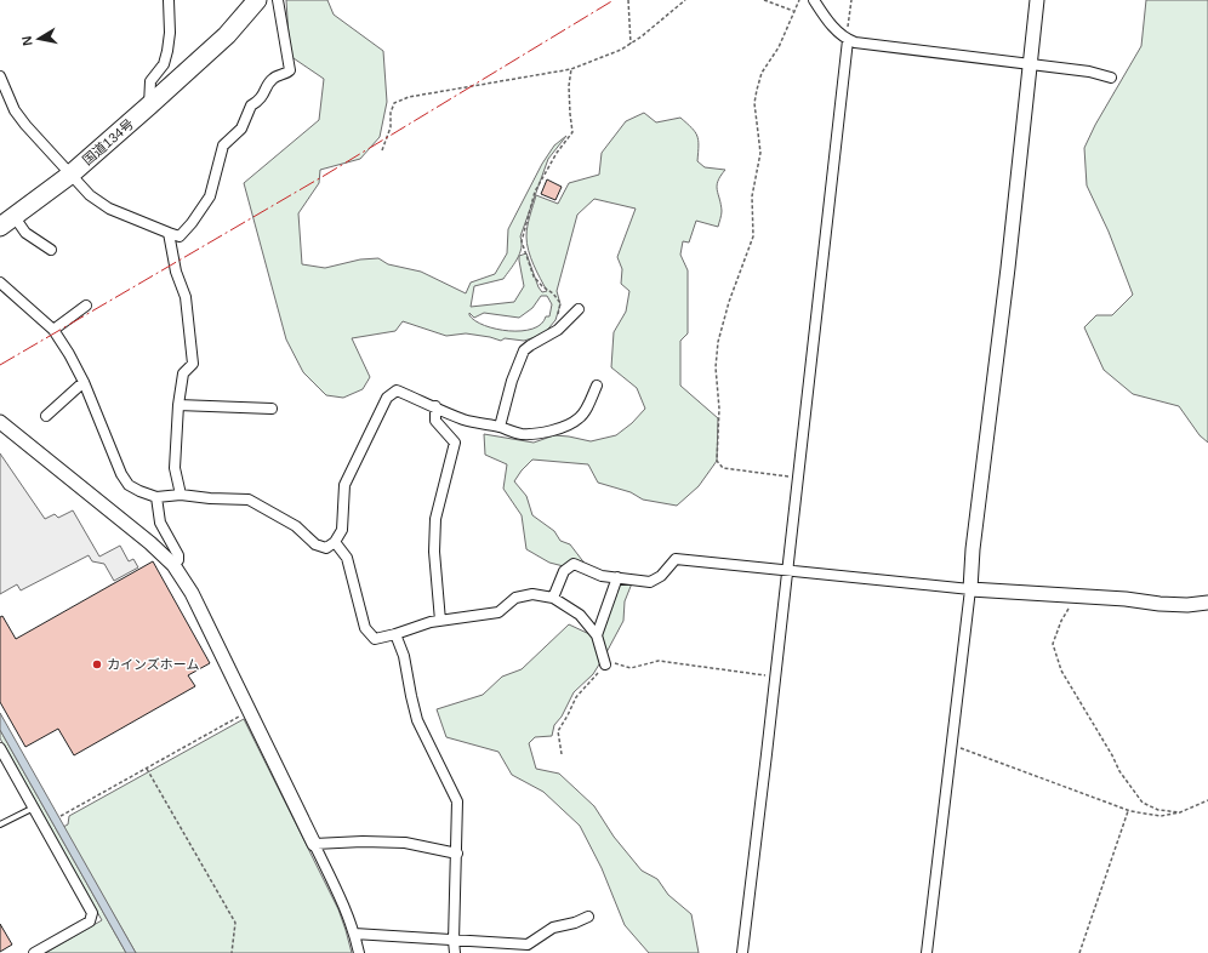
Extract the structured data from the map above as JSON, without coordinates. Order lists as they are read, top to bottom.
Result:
{
  "streets": {
    "highway": ["国道134号"]
  },
  "places": ["カインズホーム"],
  "north": "left"
}
